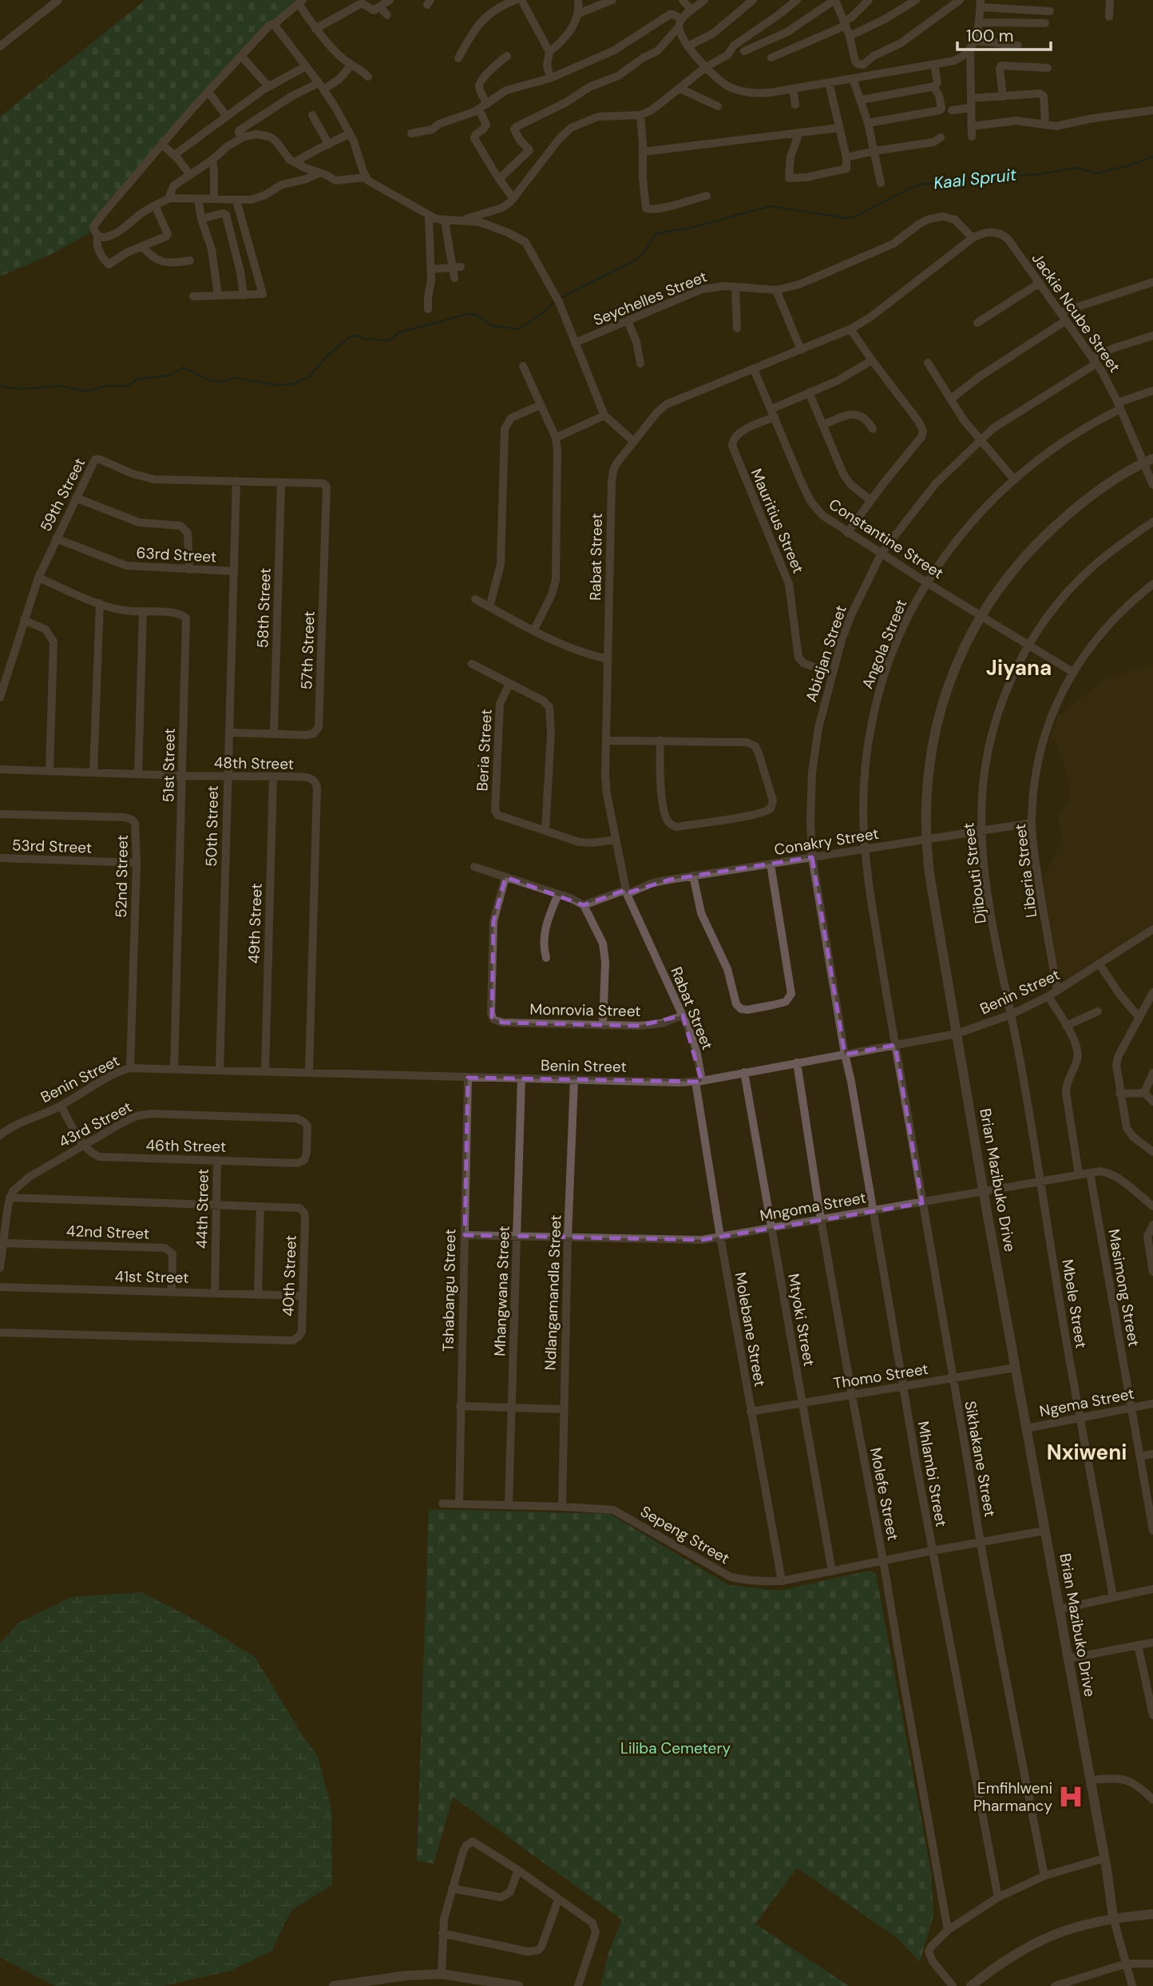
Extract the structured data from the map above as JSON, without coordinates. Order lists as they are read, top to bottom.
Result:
{
  "streets": {
    "street": [
      "Seychelles Street",
      "Jackie Ncube Street",
      "59th Street",
      "Mauritius Street",
      "Constantine Street",
      "63rd Street",
      "Rabat Street",
      "58th Street",
      "Angola Street",
      "57th Street",
      "Abidjan Street",
      "Beria Street",
      "48th Street",
      "51st Street",
      "50th Street",
      "Conakry Street",
      "53rd Street",
      "Liberia Street",
      "Djibouti Street",
      "52nd Street",
      "49th Street",
      "Benin Street",
      "Monrovia Street",
      "43rd Street",
      "46th Street",
      "Brian Mazibuko Drive",
      "Mngoma Street",
      "44th Street",
      "42nd Street",
      "40th Street",
      "41st Street",
      "Masimong Street",
      "Tshabangu Street",
      "Mhangwana Street",
      "Ndlangamandla Street",
      "Mbele Street",
      "Mtyoki Street",
      "Molebane Street",
      "Thomo Street",
      "Ngema Street",
      "Sikhakane Street",
      "Mhlambi Street",
      "Molefe Street",
      "Sepeng Street"
    ]
  },
  "crossings": [
    ["Seychelles Street", "Rabat Street"],
    ["Jackie Ncube Street", "Rabat Street"],
    ["Jackie Ncube Street", "Angola Street"],
    ["Jackie Ncube Street", "Abidjan Street"],
    ["Jackie Ncube Street", "Brian Mazibuko Drive"],
    ["59th Street", "63rd Street"],
    ["59th Street", "58th Street"],
    ["59th Street", "57th Street"],
    ["59th Street", "51st Street"],
    ["59th Street", "50th Street"],
    ["Mauritius Street", "Constantine Street"],
    ["Mauritius Street", "Abidjan Street"],
    ["Constantine Street", "Rabat Street"],
    ["Constantine Street", "Angola Street"],
    ["Constantine Street", "Abidjan Street"],
    ["Constantine Street", "Liberia Street"],
    ["Constantine Street", "Djibouti Street"],
    ["Constantine Street", "Brian Mazibuko Drive"],
    ["63rd Street", "50th Street"],
    ["Rabat Street", "Conakry Street"],
    ["Rabat Street", "Benin Street"],
    ["Rabat Street", "Monrovia Street"],
    ["Rabat Street", "Molebane Street"],
    ["58th Street", "57th Street"],
    ["Angola Street", "Conakry Street"],
    ["Angola Street", "Benin Street"],
    ["Angola Street", "Sikhakane Street"],
    ["57th Street", "50th Street"],
    ["Abidjan Street", "Conakry Street"],
    ["Abidjan Street", "Benin Street"],
    ["Abidjan Street", "Mhlambi Street"],
    ["48th Street", "51st Street"],
    ["48th Street", "50th Street"],
    ["48th Street", "49th Street"],
    ["48th Street", "Benin Street"],
    ["51st Street", "Benin Street"],
    ["50th Street", "Benin Street"],
    ["Conakry Street", "Liberia Street"],
    ["Conakry Street", "Djibouti Street"],
    ["Conakry Street", "Brian Mazibuko Drive"],
    ["53rd Street", "52nd Street"],
    ["Liberia Street", "Benin Street"],
    ["Djibouti Street", "Benin Street"],
    ["Djibouti Street", "Mbele Street"],
    ["52nd Street", "Benin Street"],
    ["49th Street", "Benin Street"],
    ["Benin Street", "Brian Mazibuko Drive"],
    ["Benin Street", "Tshabangu Street"],
    ["Benin Street", "Mhangwana Street"],
    ["Benin Street", "Ndlangamandla Street"],
    ["Benin Street", "Mbele Street"],
    ["Benin Street", "Mtyoki Street"],
    ["Benin Street", "Molebane Street"],
    ["Benin Street", "Sikhakane Street"],
    ["Benin Street", "Mhlambi Street"],
    ["Benin Street", "Molefe Street"],
    ["43rd Street", "46th Street"],
    ["43rd Street", "40th Street"],
    ["46th Street", "44th Street"],
    ["Brian Mazibuko Drive", "Mngoma Street"],
    ["Brian Mazibuko Drive", "Thomo Street"],
    ["Brian Mazibuko Drive", "Ngema Street"],
    ["Brian Mazibuko Drive", "Sepeng Street"],
    ["Mngoma Street", "Masimong Street"],
    ["Mngoma Street", "Tshabangu Street"],
    ["Mngoma Street", "Mhangwana Street"],
    ["Mngoma Street", "Ndlangamandla Street"],
    ["Mngoma Street", "Mbele Street"],
    ["Mngoma Street", "Mtyoki Street"],
    ["Mngoma Street", "Molebane Street"],
    ["Mngoma Street", "Sikhakane Street"],
    ["Mngoma Street", "Mhlambi Street"],
    ["Mngoma Street", "Molefe Street"],
    ["44th Street", "40th Street"],
    ["44th Street", "41st Street"],
    ["42nd Street", "41st Street"],
    ["40th Street", "41st Street"],
    ["Masimong Street", "Ngema Street"],
    ["Tshabangu Street", "Sepeng Street"],
    ["Mhangwana Street", "Sepeng Street"],
    ["Ndlangamandla Street", "Sepeng Street"],
    ["Mbele Street", "Ngema Street"],
    ["Mtyoki Street", "Thomo Street"],
    ["Mtyoki Street", "Sepeng Street"],
    ["Molebane Street", "Thomo Street"],
    ["Molebane Street", "Sepeng Street"],
    ["Thomo Street", "Sikhakane Street"],
    ["Thomo Street", "Mhlambi Street"],
    ["Thomo Street", "Molefe Street"],
    ["Sikhakane Street", "Sepeng Street"],
    ["Mhlambi Street", "Sepeng Street"],
    ["Molefe Street", "Sepeng Street"]
  ],
  "districts": ["Jiyana", "Nxiweni"],
  "water": ["Kaal Spruit"],
  "parks": ["Liliba Cemetery"],
  "places": {
    "hospital": ["Emfihlweni Pharmancy"]
  },
  "scale_bar": "100 m"
}
